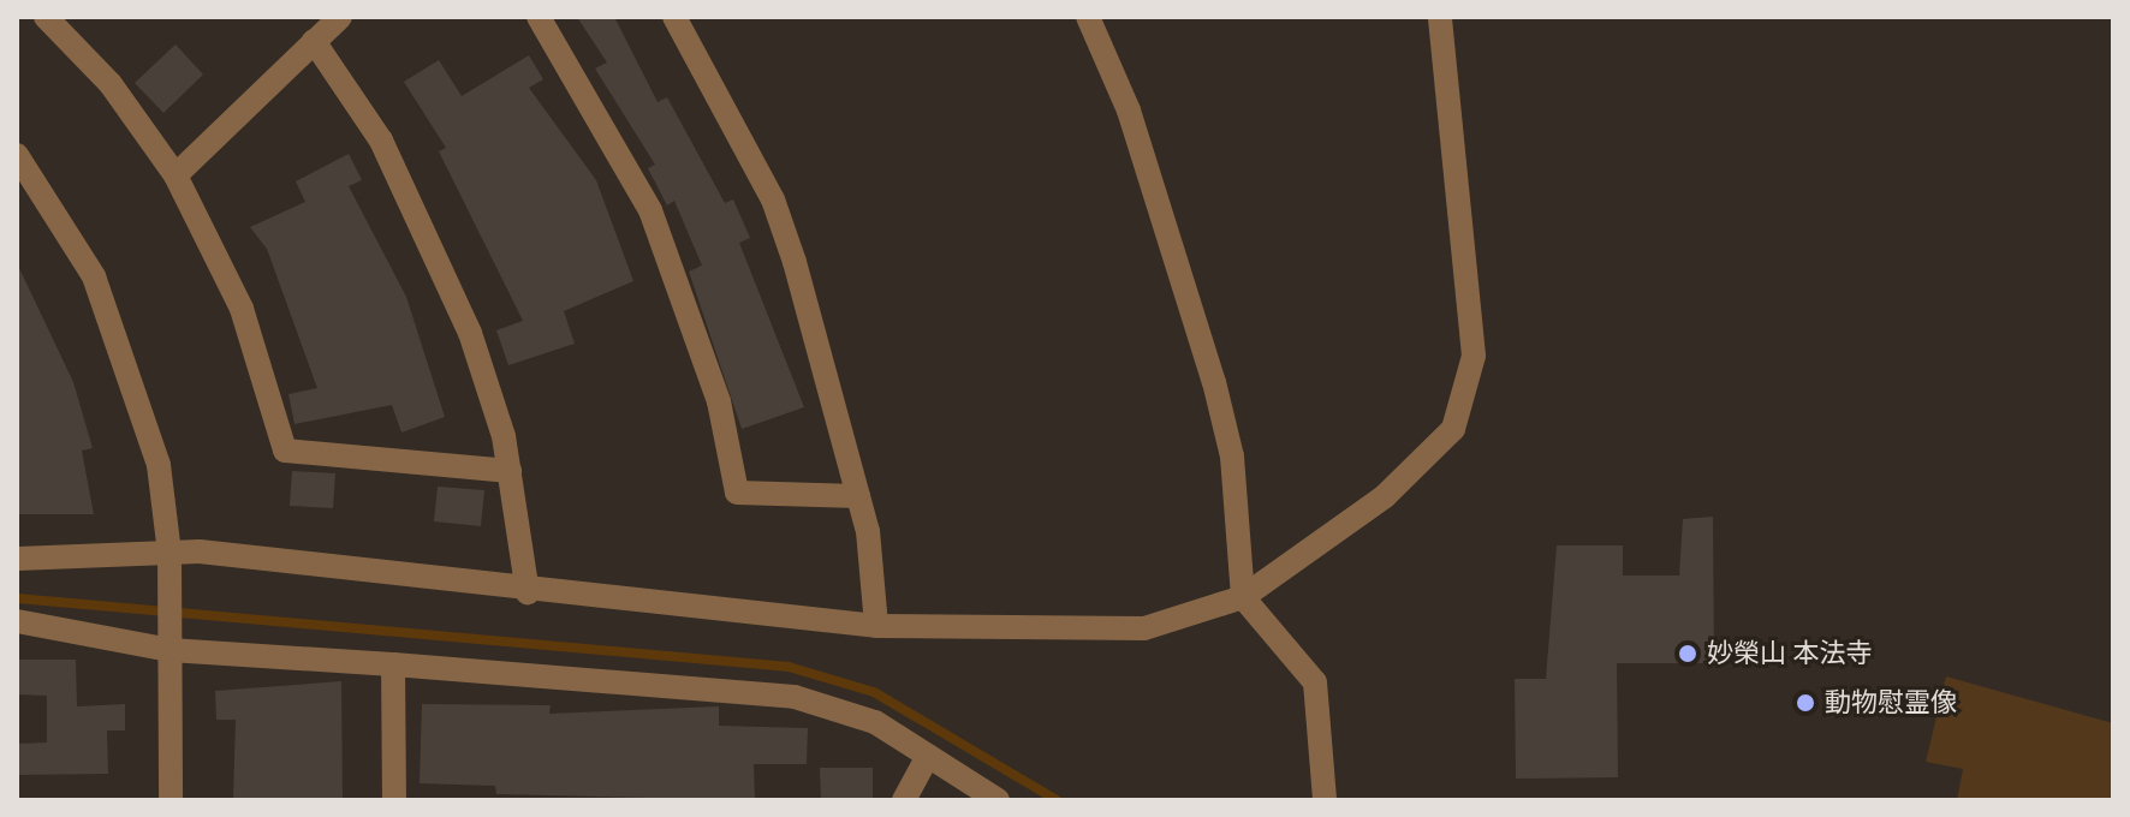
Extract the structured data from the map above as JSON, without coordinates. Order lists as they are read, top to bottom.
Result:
{
  "places": ["妙榮山 本法寺", "動物慰霊像"]
}
